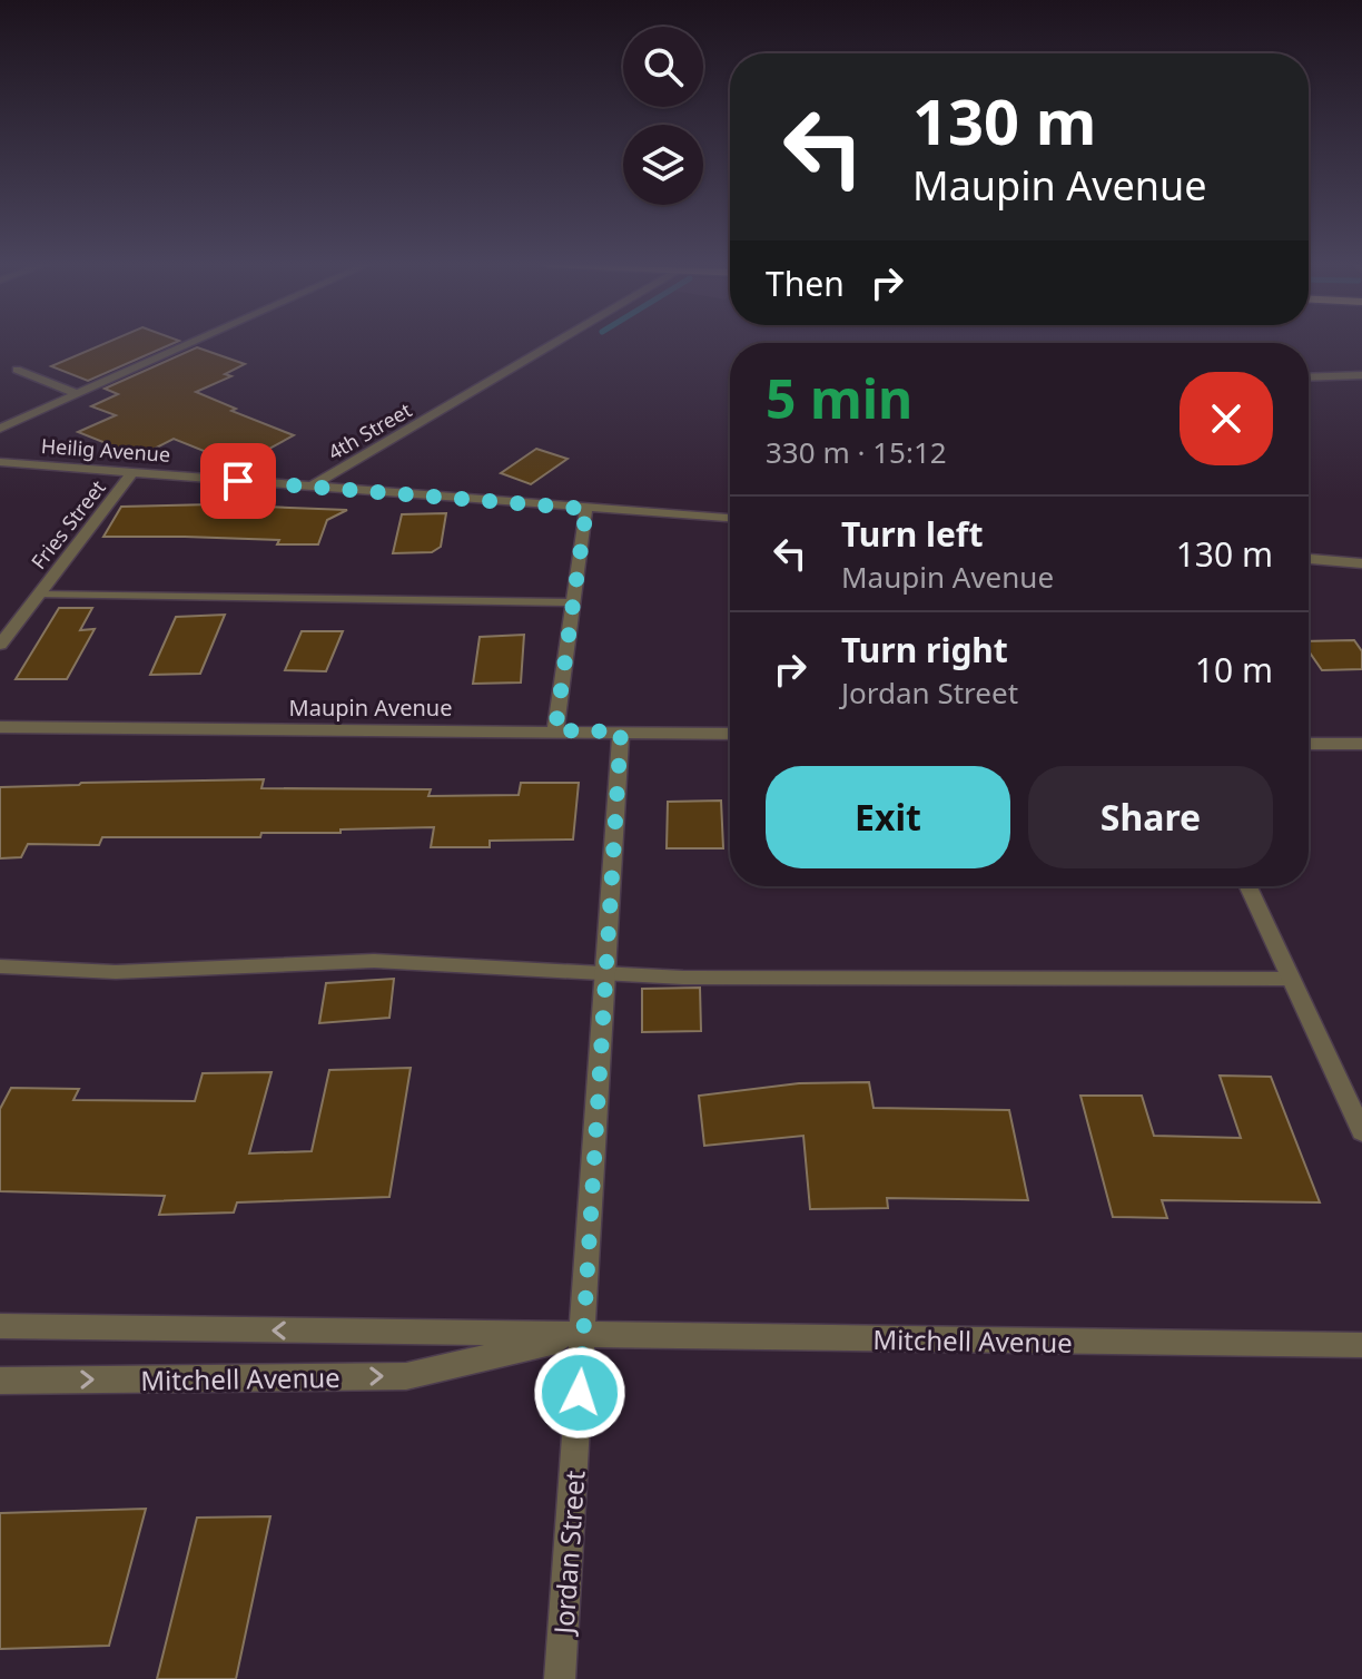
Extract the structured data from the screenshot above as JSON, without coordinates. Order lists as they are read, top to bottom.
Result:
{
  "streets": {
    "street": [
      "4th Street",
      "Heilig Avenue",
      "Fries Street",
      "Maupin Avenue",
      "Mitchell Avenue",
      "Jordan Street"
    ]
  },
  "crossings": [
    ["4th Street", "Heilig Avenue"],
    ["Heilig Avenue", "Fries Street"],
    ["Maupin Avenue", "Jordan Street"],
    ["Mitchell Avenue", "Jordan Street"]
  ],
  "page": {
    "turn": ["130 m", "Maupin Avenue"],
    "then": "Then",
    "heading": ["5 min", "330 m · 15:12"],
    "list": [
      {
        "name": "Turn left",
        "note": "Maupin Avenue",
        "value": "130 m"
      },
      {
        "name": "Turn right",
        "note": "Jordan Street",
        "value": "10 m"
      }
    ],
    "buttons": ["Exit", "Share"]
  }
}
